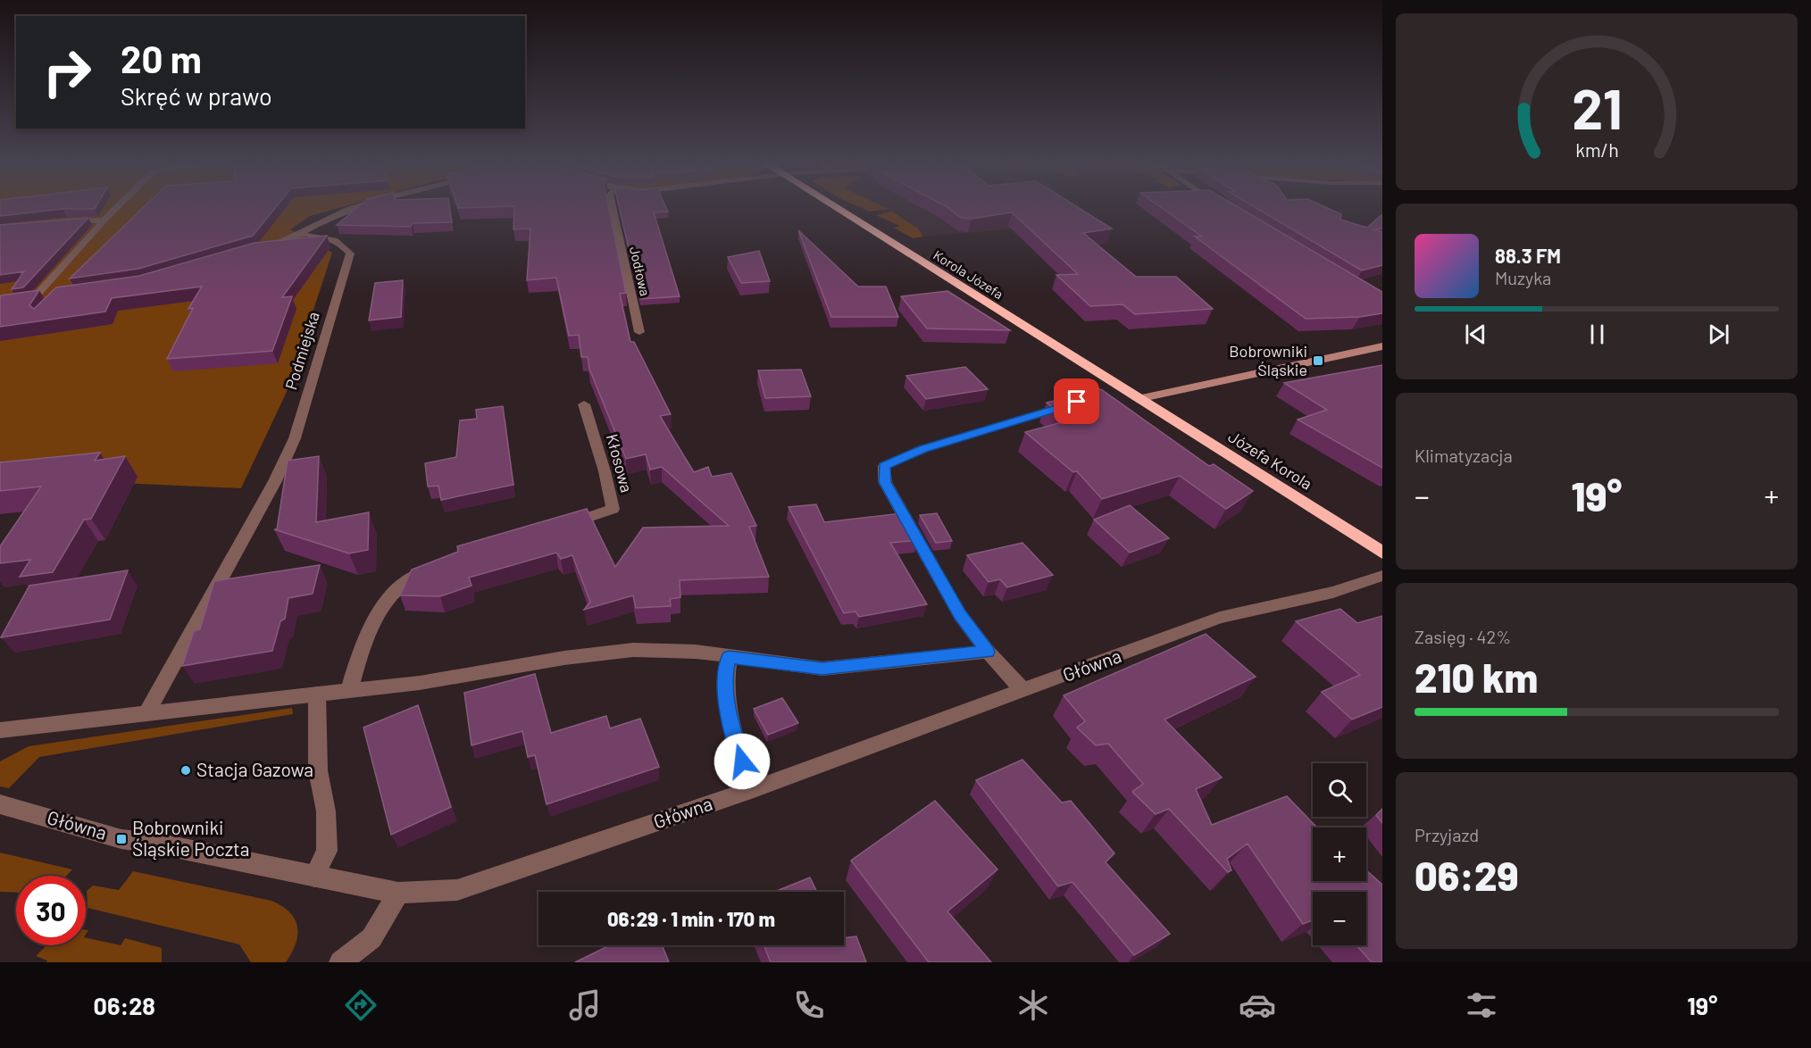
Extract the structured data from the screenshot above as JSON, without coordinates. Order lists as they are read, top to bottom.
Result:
{
  "streets": {
    "highway": ["Korola Józefa", "Józefa Korola"],
    "street": [
      "Jodłowa",
      "Podmiejska",
      "Kłosowa",
      "Główna"
    ]
  },
  "crossings": [
    ["Korola Józefa", "Józefa Korola"]
  ],
  "places": {
    "transit": ["Bobrowniki Śląskie", "Bobrowniki Śląskie Poczta"],
    "other": ["Stacja Gazowa"]
  },
  "page": {
    "turn": ["20 m", "Skręć w prawo"],
    "song": ["88.3 FM", "Muzyka"],
    "tile": [
      "Klimatyzacja",
      ["Zasięg · 42%", "210 km"],
      ["Przyjazd", "06:29"]
    ],
    "heat": ["−", "19°", "+"],
    "map_buttons": ["+", "−"],
    "limit": "30",
    "trip": "06:29 · 1 min · 170 m",
    "tabs": ["06:28", "19°"],
    "gauge": ["21", "km/h"]
  }
}
